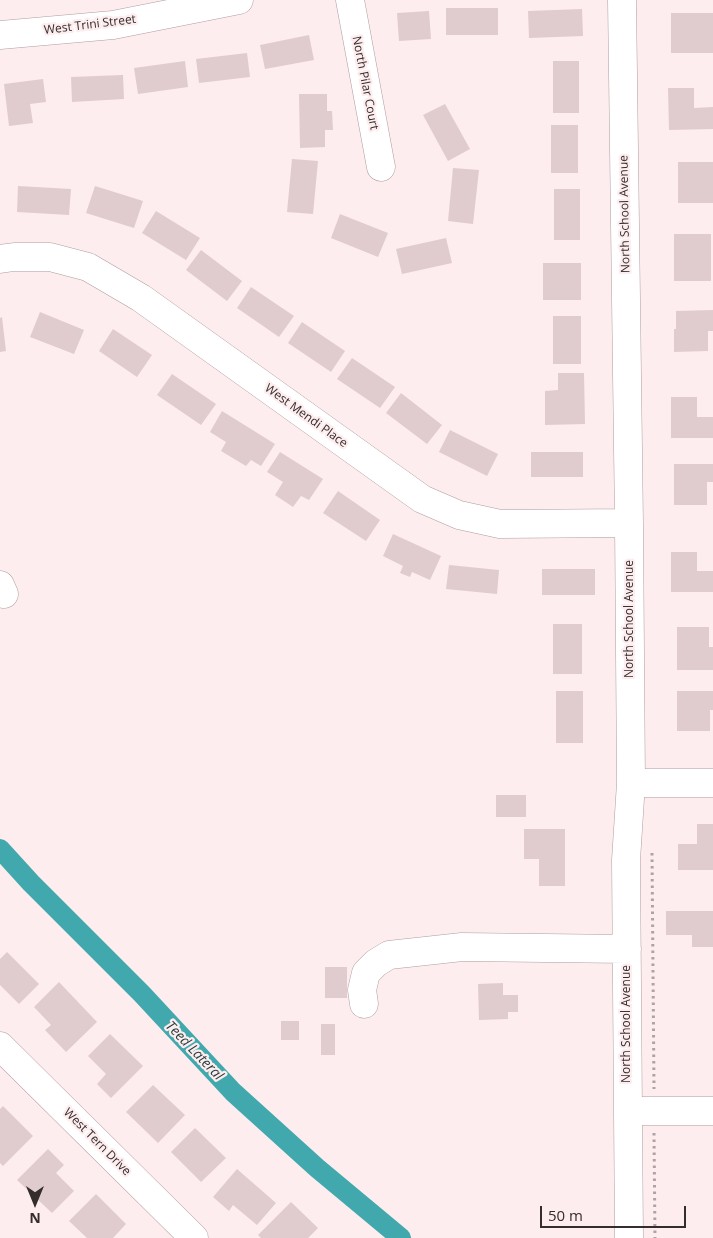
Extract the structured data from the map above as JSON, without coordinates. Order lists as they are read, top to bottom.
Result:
{
  "streets": {
    "street": [
      "West Trini Street",
      "North Pilar Court",
      "North School Avenue",
      "West Mendi Place",
      "West Tern Drive"
    ]
  },
  "crossings": [
    ["North School Avenue", "West Mendi Place"]
  ],
  "water": ["Teed Lateral"],
  "scale_bar": "50 m",
  "north": "bottom"
}
